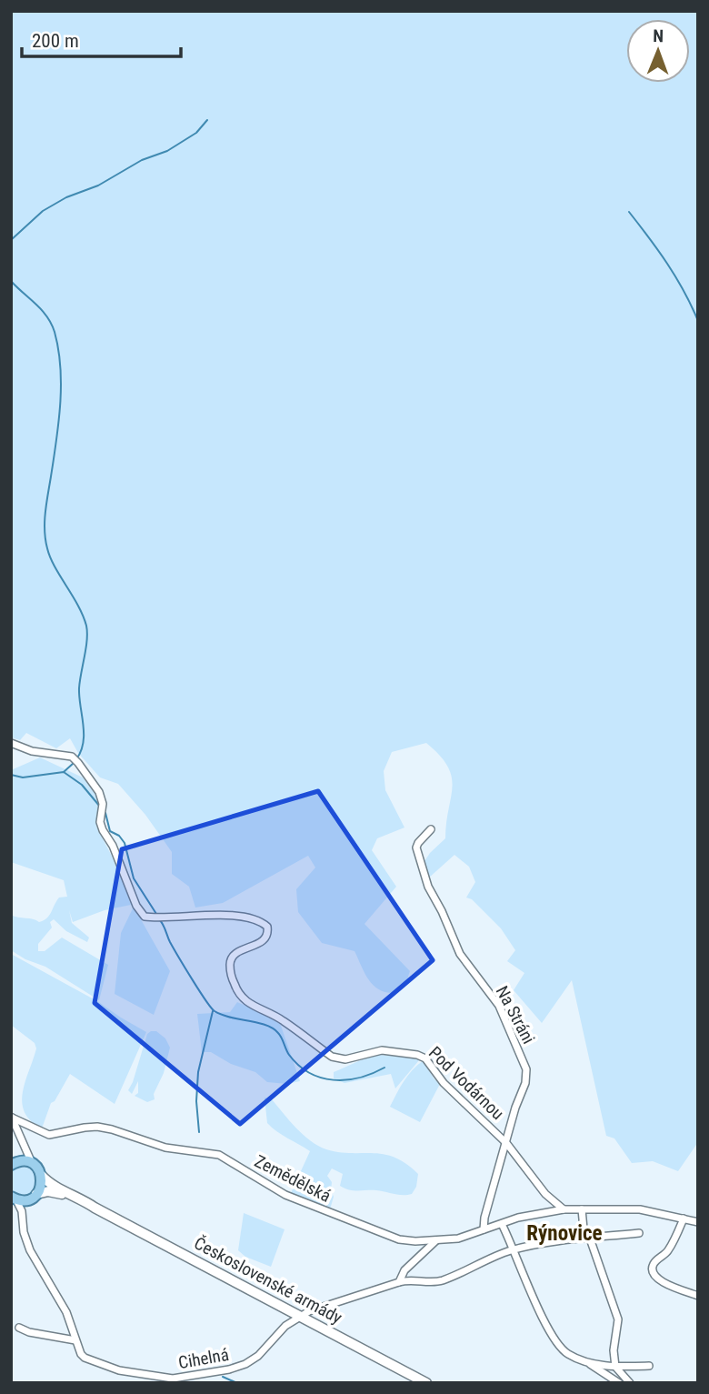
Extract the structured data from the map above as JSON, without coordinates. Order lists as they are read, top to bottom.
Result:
{
  "streets": {
    "main road": ["Československé armády"],
    "street": [
      "Na Stráni",
      "Pod Vodárnou",
      "Zemědělská",
      "Cihelná"
    ]
  },
  "crossings": [
    ["Na Stráni", "Pod Vodárnou"],
    ["Na Stráni", "Zemědělská"],
    ["Pod Vodárnou", "Zemědělská"],
    ["Zemědělská", "Československé armády"],
    ["Československé armády", "Cihelná"]
  ],
  "districts": ["Rýnovice"],
  "scale_bar": "200 m",
  "north": "top"
}
